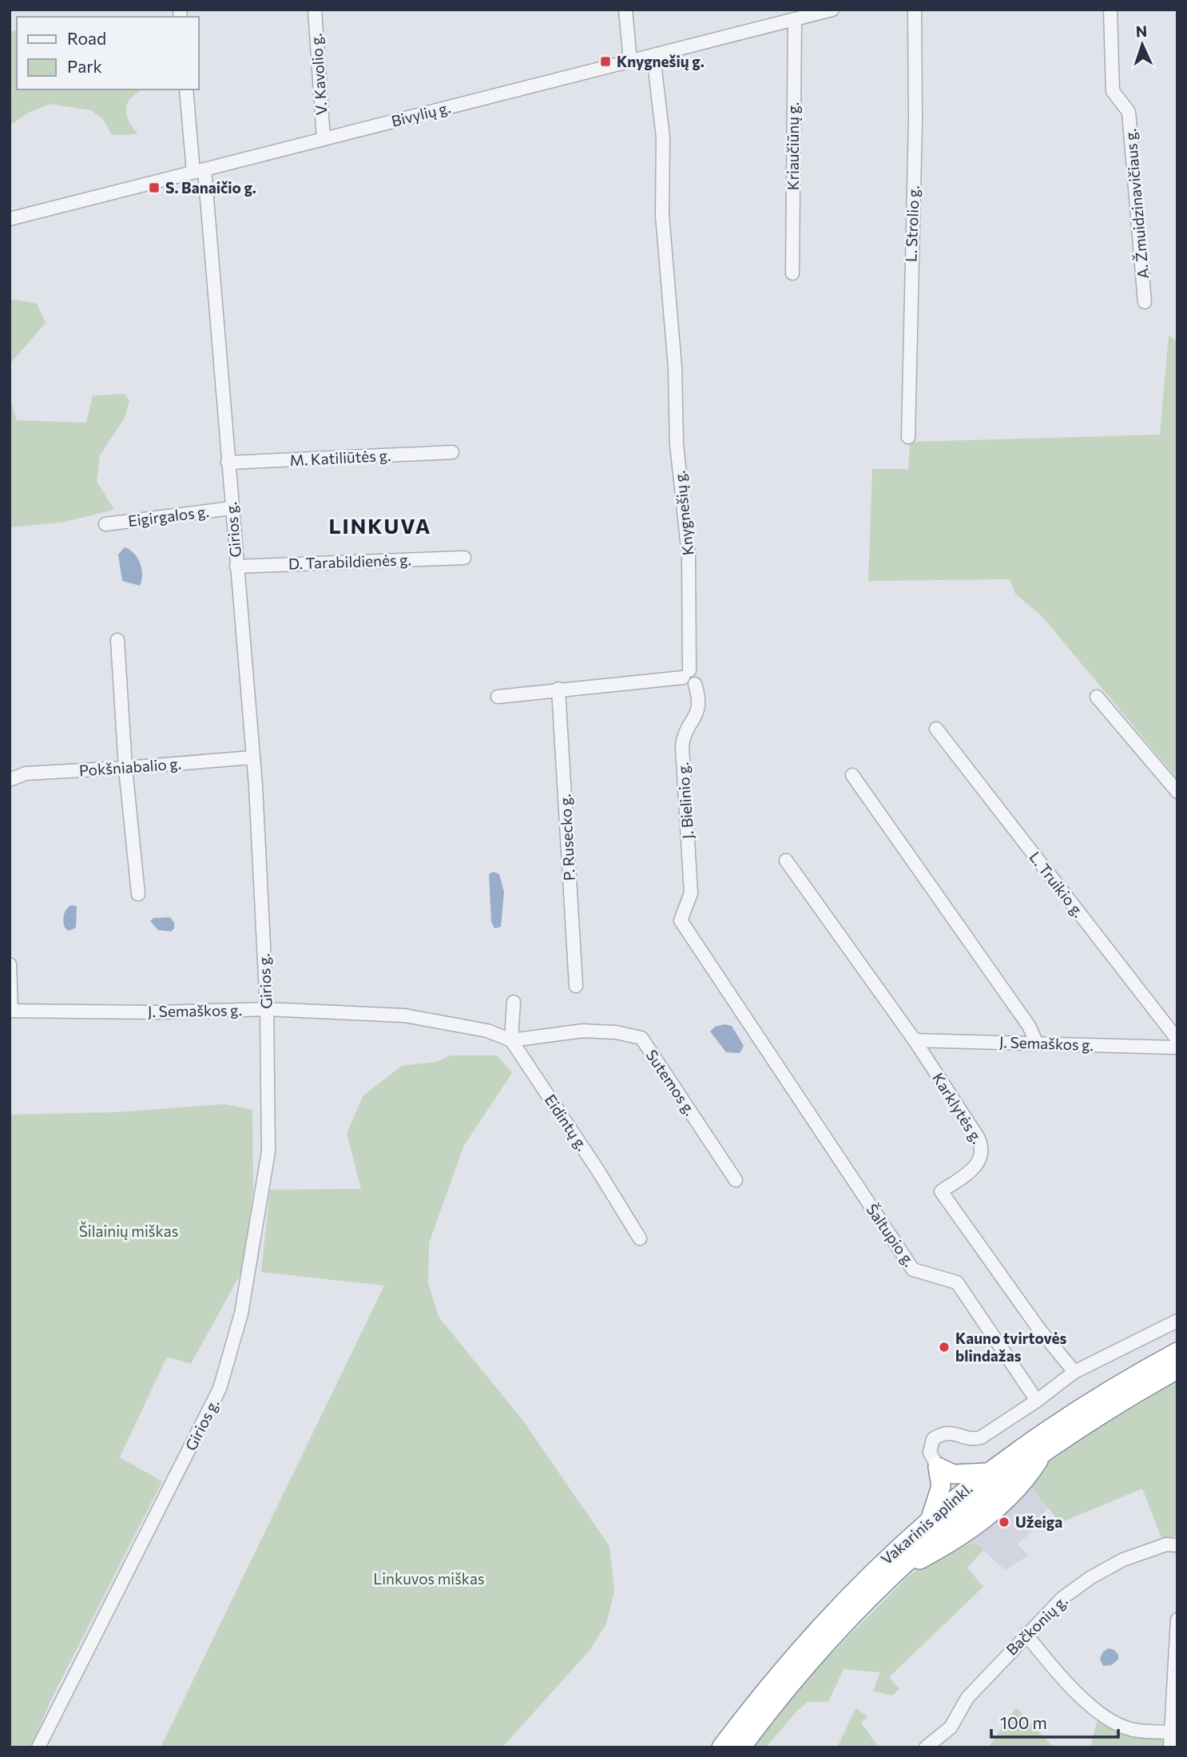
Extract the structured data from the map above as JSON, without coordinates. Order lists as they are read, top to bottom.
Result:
{
  "streets": {
    "highway": ["Vakarinis aplinkl."],
    "street": [
      "V. Kavolio g.",
      "Bivylių g.",
      "Kriaučiūnų g.",
      "A. Žmuidzinavičiaus g.",
      "L. Strolio g.",
      "M. Katiliūtės g.",
      "Knygnešių g.",
      "Eigirgalos g.",
      "Girios g.",
      "D. Tarabildienės g.",
      "Pokšniabalio g.",
      "J. Bielinio g.",
      "P. Rusecko g.",
      "L. Truikio g.",
      "J. Semaškos g.",
      "Sutemos g.",
      "Karklytės g.",
      "Eidintų g.",
      "Šaltupio g.",
      "Bačkonių g."
    ]
  },
  "crossings": [
    ["V. Kavolio g.", "Bivylių g."],
    ["Bivylių g.", "Kriaučiūnų g."],
    ["Bivylių g.", "Knygnešių g."],
    ["Bivylių g.", "Girios g."],
    ["M. Katiliūtės g.", "Girios g."],
    ["Knygnešių g.", "J. Bielinio g."],
    ["Eigirgalos g.", "Girios g."],
    ["Girios g.", "D. Tarabildienės g."],
    ["Girios g.", "Pokšniabalio g."],
    ["Girios g.", "J. Semaškos g."],
    ["J. Bielinio g.", "Šaltupio g."],
    ["J. Semaškos g.", "Sutemos g."],
    ["J. Semaškos g.", "Karklytės g."],
    ["J. Semaškos g.", "Eidintų g."],
    ["Sutemos g.", "Eidintų g."]
  ],
  "districts": ["LINKUVA"],
  "parks": ["Šilainių miškas", "Linkuvos miškas"],
  "places": {
    "transit": ["Knygnešių g.", "S. Banaičio g."],
    "other": ["Kauno tvirtovės blindažas", "Užeiga"]
  },
  "legend": ["Road", "Park"],
  "scale_bar": "100 m",
  "north": "top"
}
